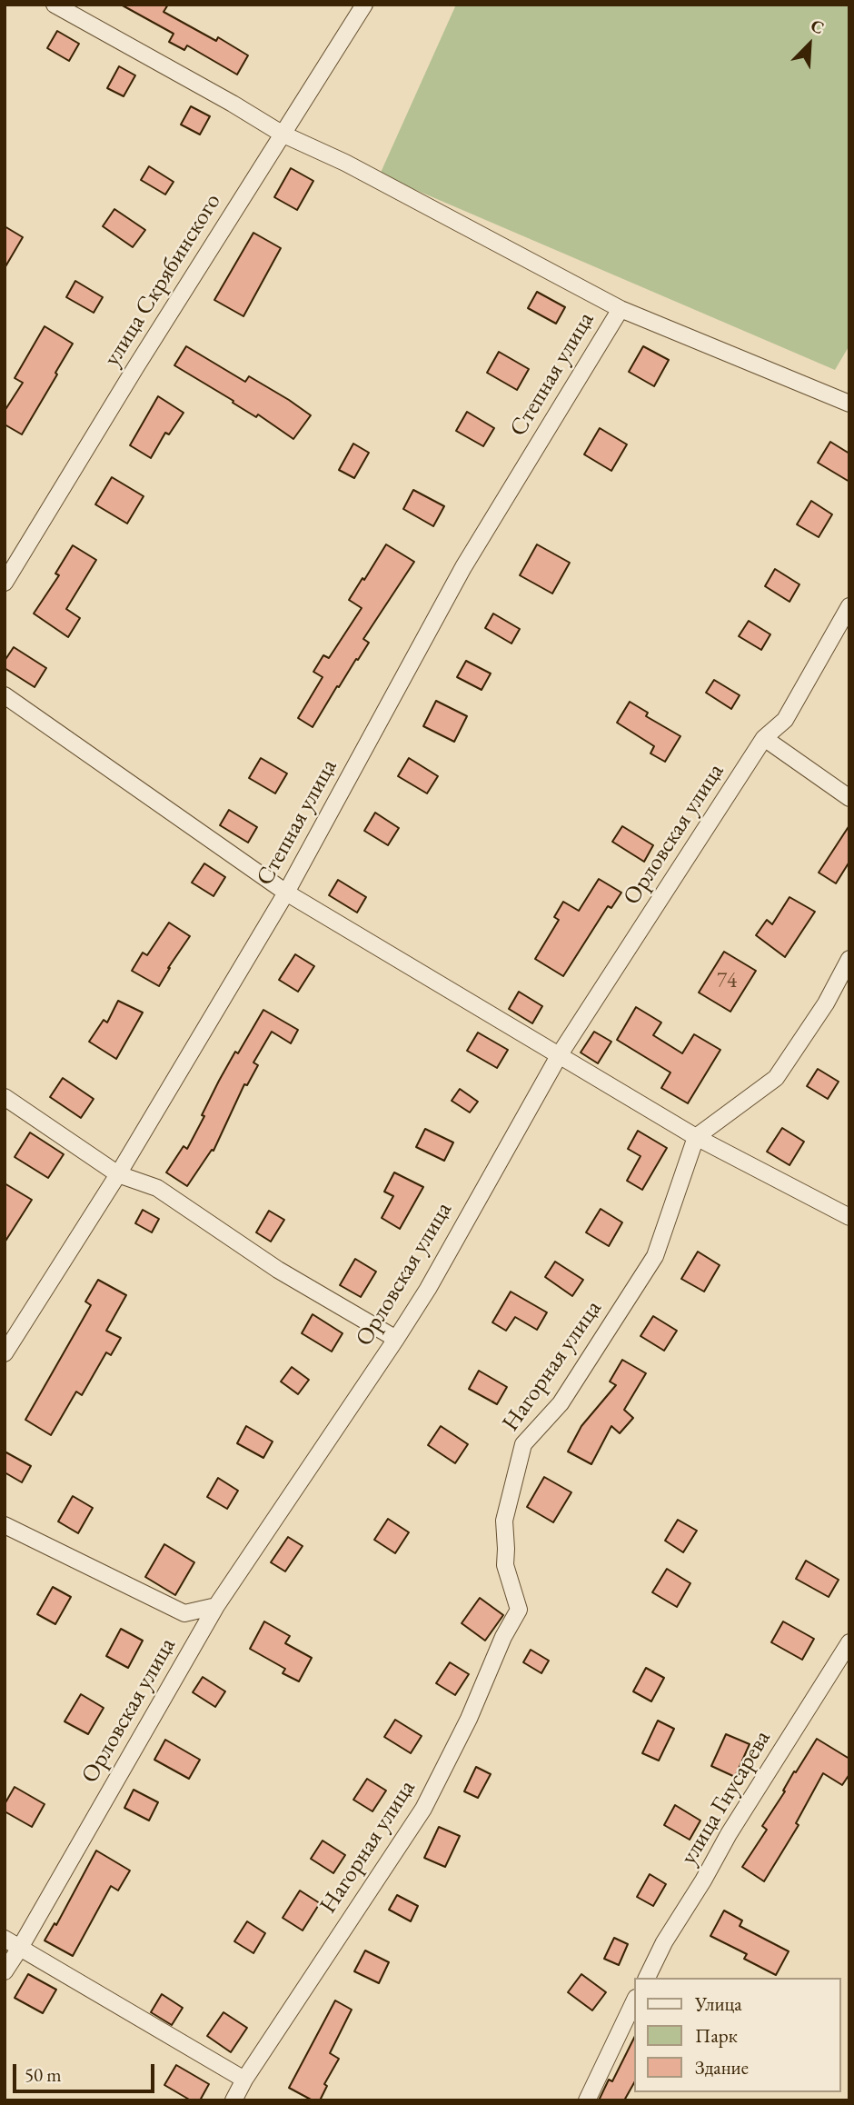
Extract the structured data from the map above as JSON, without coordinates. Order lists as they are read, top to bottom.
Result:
{
  "streets": {
    "street": [
      "улица Скрябинского",
      "Степная улица",
      "Орловская улица",
      "Нагорная улица",
      "улица Гнусарева"
    ]
  },
  "house_numbers": ["74"],
  "legend": ["Улица", "Парк", "Здание"],
  "scale_bar": "50 m",
  "north": "top right"
}
